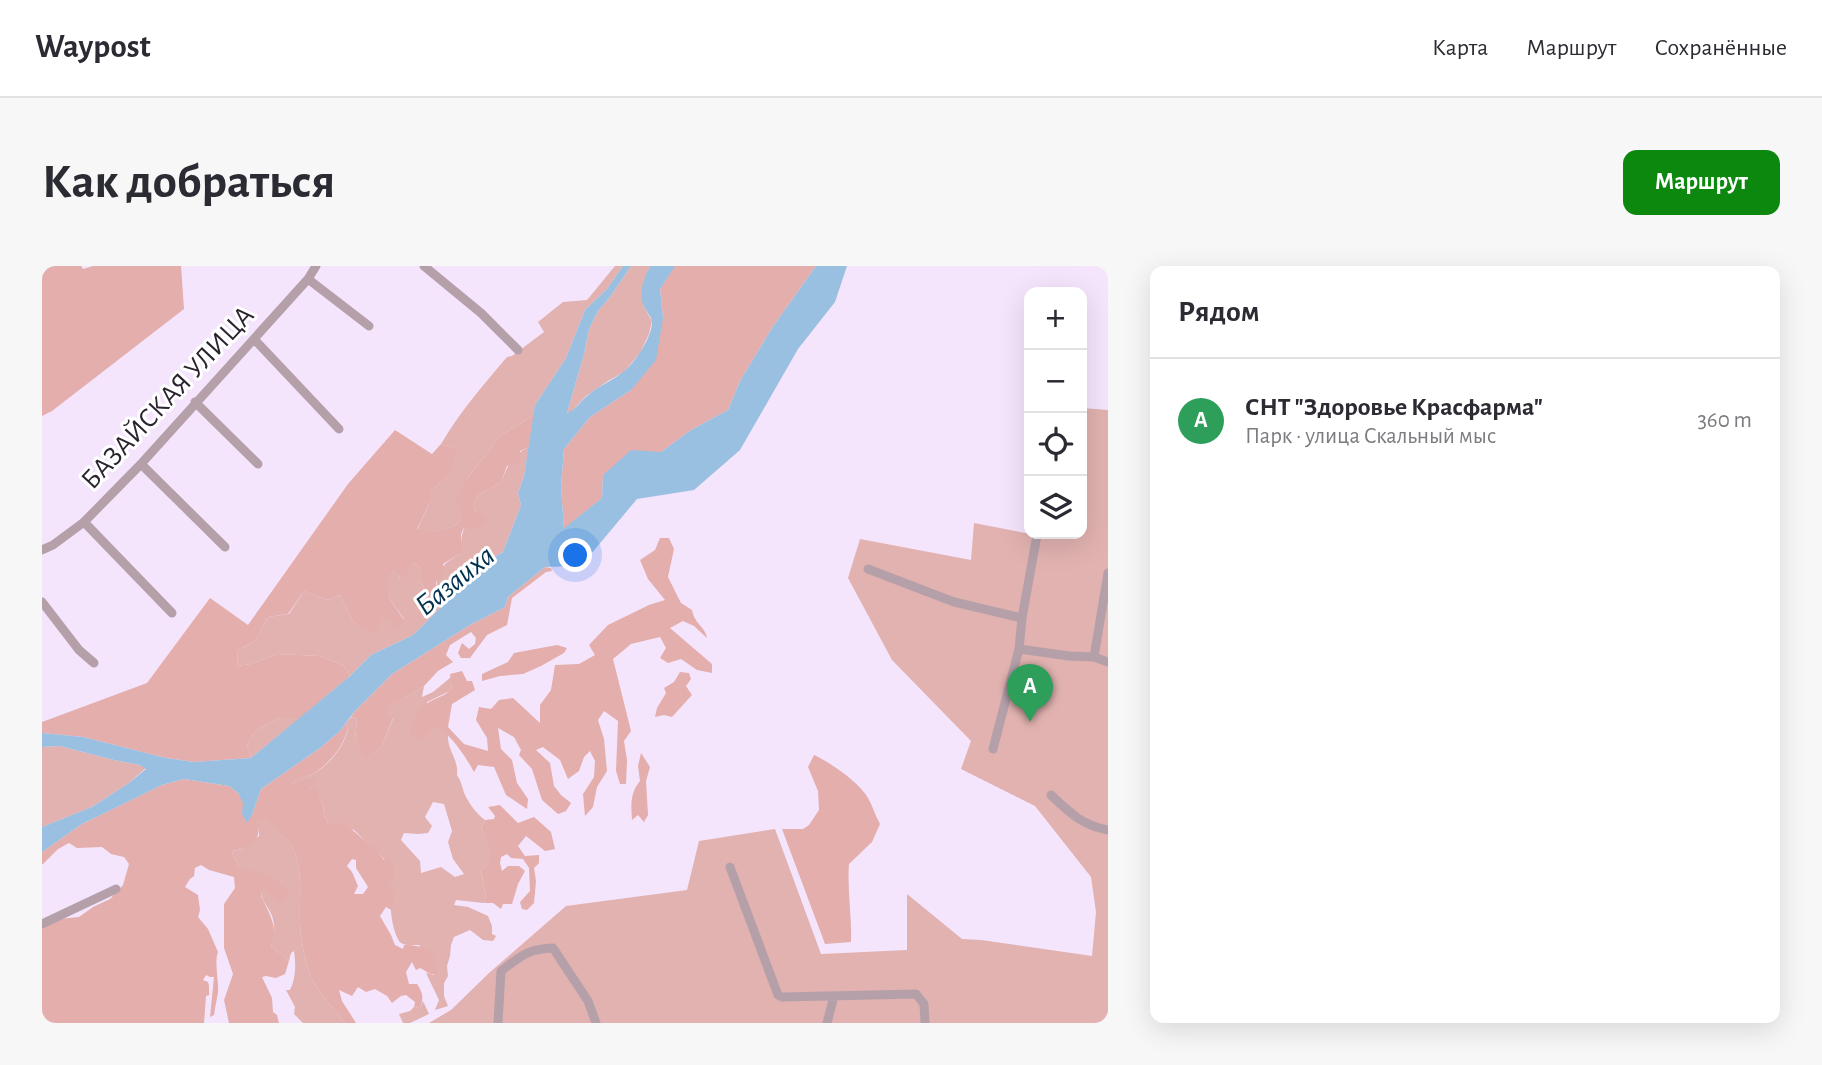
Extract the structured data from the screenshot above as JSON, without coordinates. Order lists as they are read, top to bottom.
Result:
{
  "streets": {
    "street": ["БАЗАЙСКАЯ УЛИЦА"]
  },
  "water": ["Базаиха"],
  "page": {
    "header": "Waypost",
    "nav": ["Карта", "Маршрут", "Сохранённые"],
    "buttons": "Маршрут",
    "title": "Как добраться",
    "heading": "Рядом",
    "map_buttons": ["+", "−"],
    "list": [
      {
        "mark": "A",
        "name": "СНТ \"Здоровье Красфарма\"",
        "note": "Парк · улица Скальный мыс",
        "value": "360 m"
      }
    ],
    "pins": "A"
  }
}
